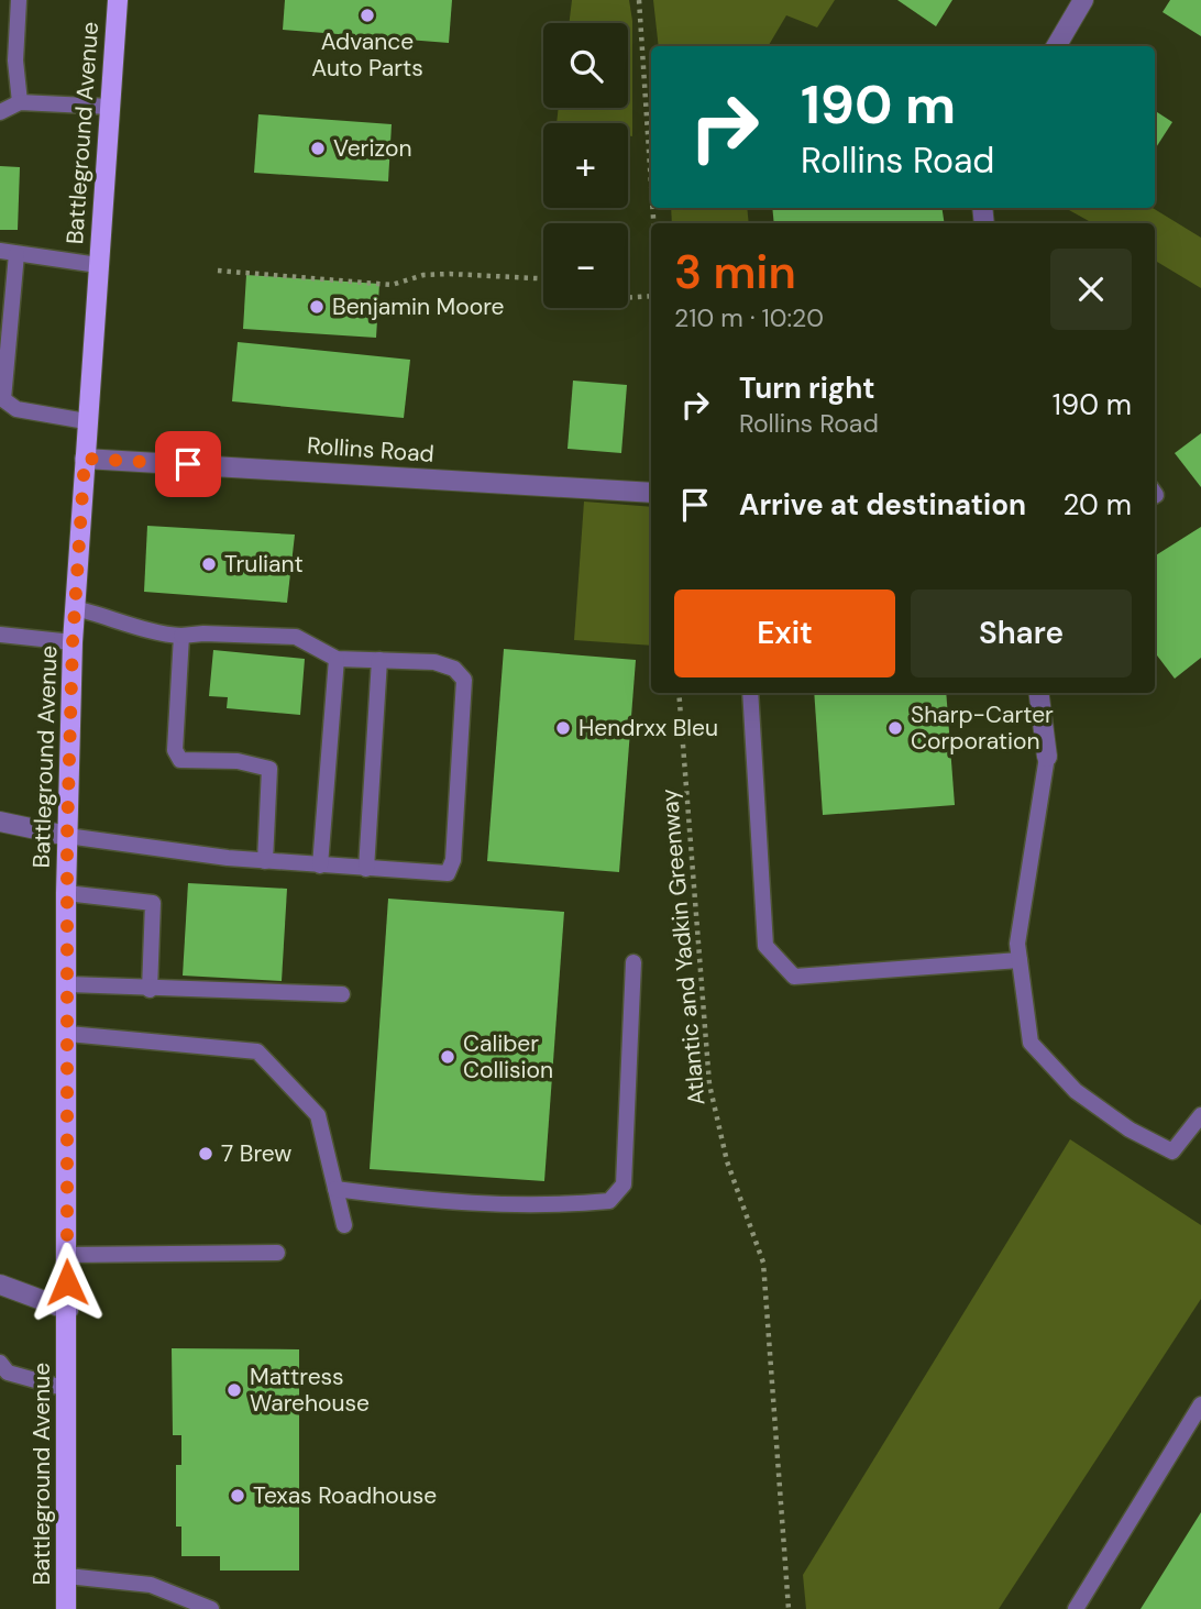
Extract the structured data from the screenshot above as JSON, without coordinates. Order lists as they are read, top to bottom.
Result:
{
  "streets": {
    "main road": ["Battleground Avenue"],
    "street": ["Rollins Road"],
    "path": ["Atlantic and Yadkin Greenway"]
  },
  "crossings": [
    ["Battleground Avenue", "Rollins Road"]
  ],
  "places": [
    "Advance Auto Parts",
    "Verizon",
    "Benjamin Moore",
    "Truliant",
    "Hendrxx Bleu",
    "Sharp-Carter Corporation",
    "Caliber Collision",
    "7 Brew",
    "Mattress Warehouse",
    "Texas Roadhouse"
  ],
  "page": {
    "map_buttons": ["+", "−"],
    "turn": ["190 m", "Rollins Road"],
    "heading": ["3 min", "210 m · 10:20"],
    "list": [
      {
        "name": "Turn right",
        "note": "Rollins Road",
        "value": "190 m"
      },
      {
        "name": "Arrive at destination",
        "value": "20 m"
      }
    ],
    "buttons": ["Exit", "Share"]
  }
}
